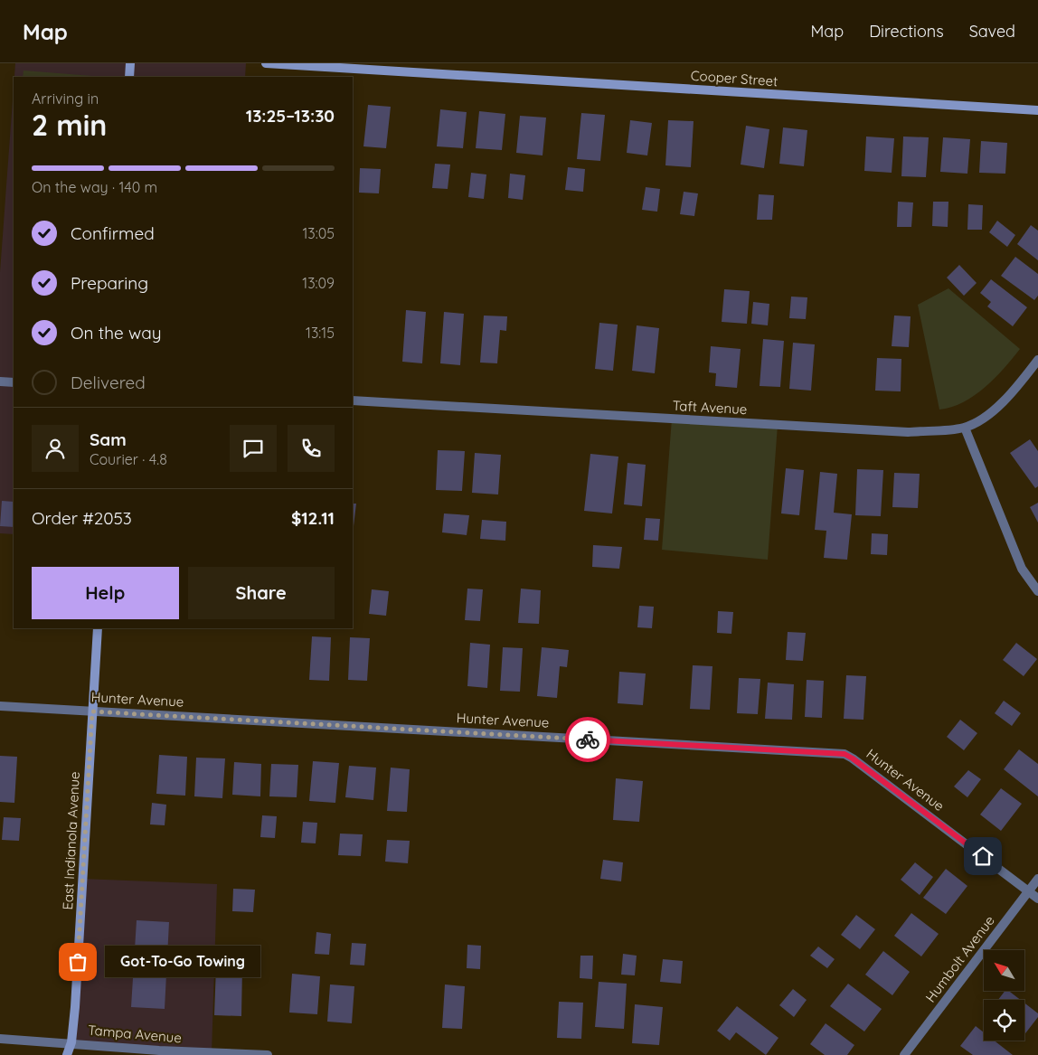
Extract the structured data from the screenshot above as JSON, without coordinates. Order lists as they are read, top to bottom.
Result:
{
  "streets": {
    "street": [
      "Cooper Street",
      "Taft Avenue",
      "Hunter Avenue",
      "East Indianola Avenue",
      "Humbolt Avenue",
      "Tampa Avenue"
    ]
  },
  "crossings": [
    ["Hunter Avenue", "East Indianola Avenue"],
    ["Hunter Avenue", "Humbolt Avenue"],
    ["East Indianola Avenue", "Tampa Avenue"]
  ],
  "places": ["Got-To-Go Towing"],
  "north": "top left",
  "page": {
    "header": "Map",
    "nav": ["Map", "Directions", "Saved"],
    "heading": ["2 min", "Arriving in", "13:25–13:30"],
    "panel": [
      "Sam",
      "Courier · 4.8",
      "Order #2053",
      "$12.11"
    ],
    "bar": "On the way · 140 m",
    "list": [
      ["Confirmed", "13:05"],
      ["Preparing", "13:09"],
      ["On the way", "13:15"],
      "Delivered"
    ],
    "buttons": ["Help", "Share"],
    "bubble": "Got-To-Go Towing"
  }
}
